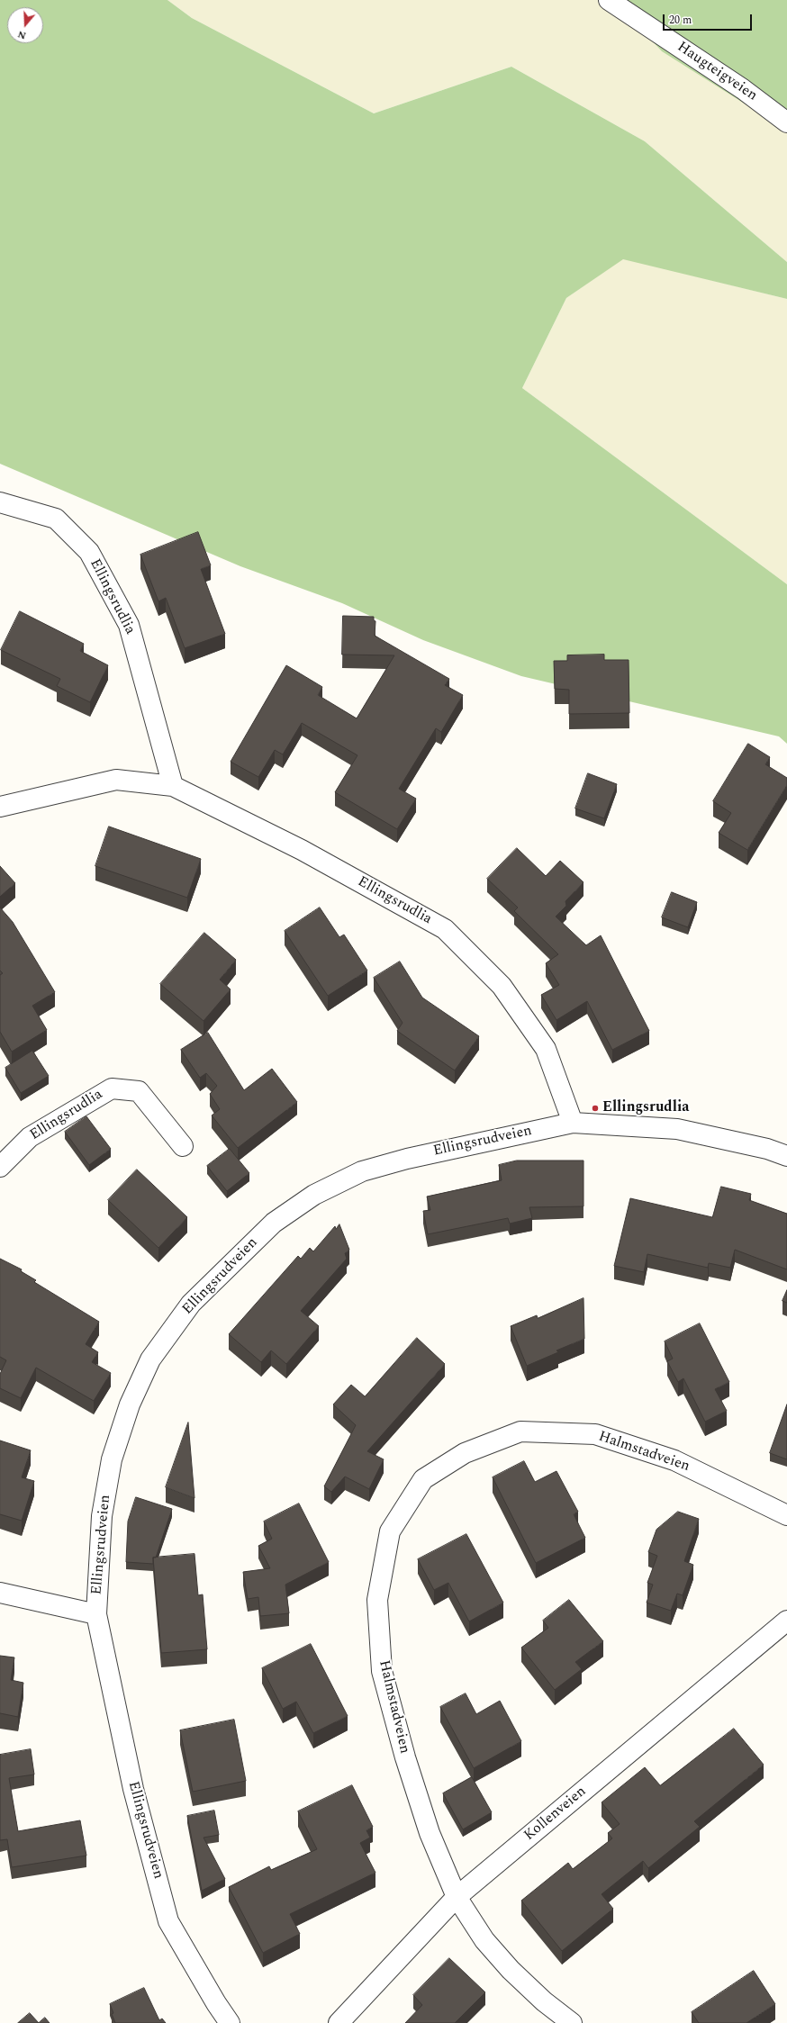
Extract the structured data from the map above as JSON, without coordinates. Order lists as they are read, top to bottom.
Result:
{
  "streets": {
    "street": [
      "Haugteigveien",
      "Ellingsrudlia",
      "Ellingsrudveien",
      "Halmstadveien",
      "Kollenveien"
    ]
  },
  "crossings": [
    ["Ellingsrudlia", "Ellingsrudveien"],
    ["Halmstadveien", "Kollenveien"]
  ],
  "places": ["Ellingsrudlia"],
  "scale_bar": "20 m",
  "north": "bottom"
}
